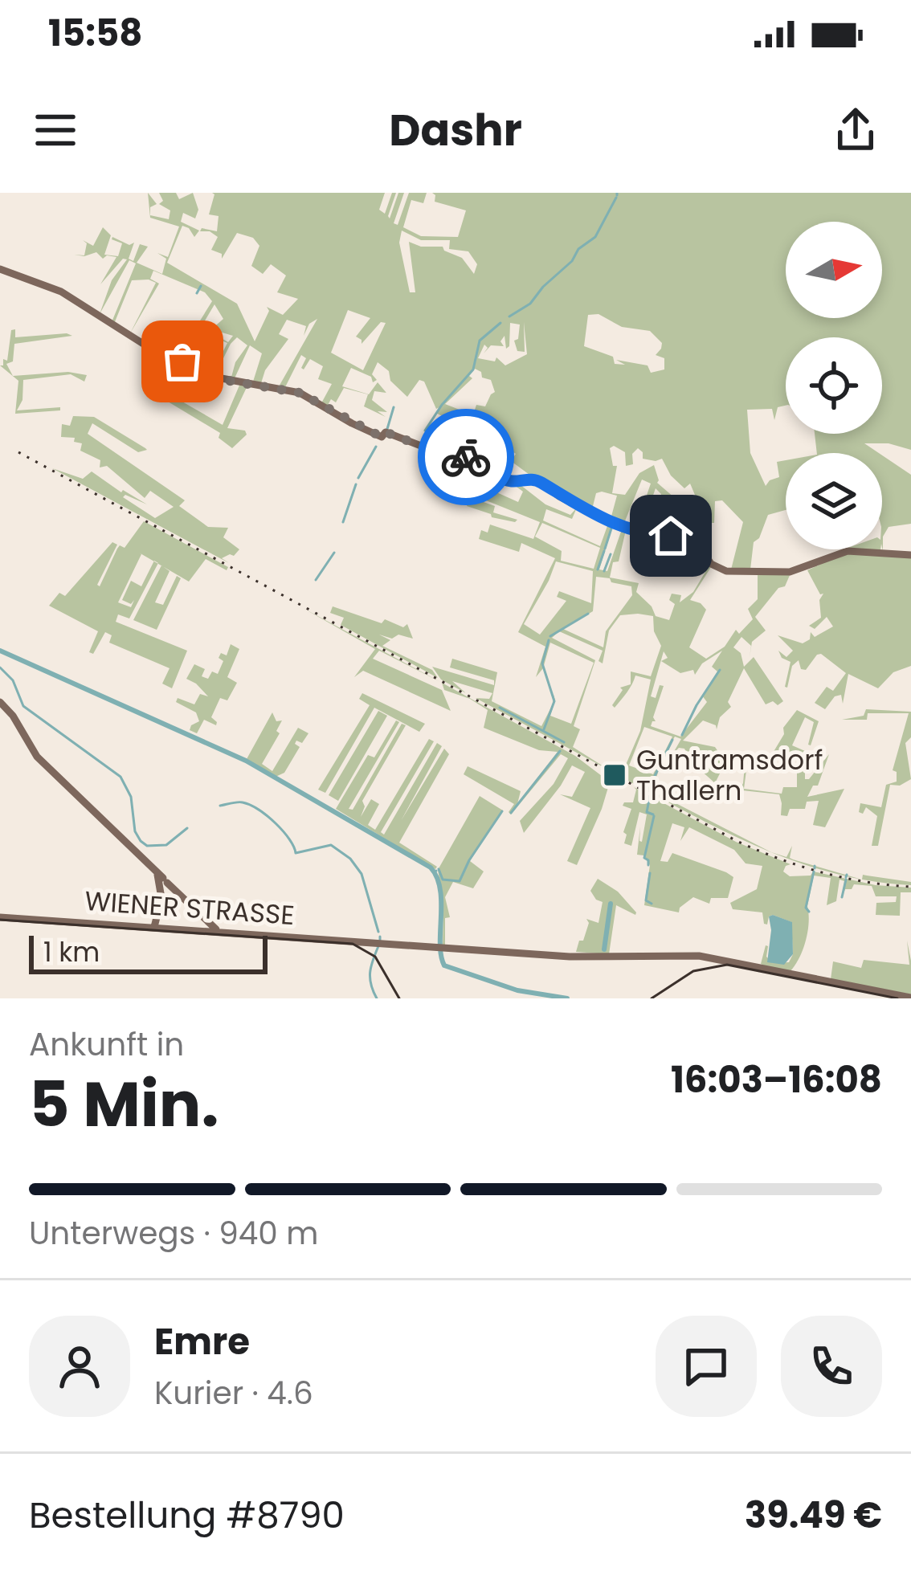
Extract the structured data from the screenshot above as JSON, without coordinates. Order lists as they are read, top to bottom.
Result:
{
  "streets": {
    "main road": ["WIENER STRASSE"]
  },
  "places": {
    "transit": ["Guntramsdorf Thallern"]
  },
  "scale_bar": "1 km",
  "north": "right",
  "page": {
    "status": "15:58",
    "header": "Dashr",
    "scale": "1 km",
    "heading": ["5 Min.", "Ankunft in", "16:03–16:08"],
    "panel": [
      "Emre",
      "Kurier · 4.6",
      "Bestellung #8790",
      "39.49 €"
    ],
    "bar": "Unterwegs · 940 m"
  }
}
